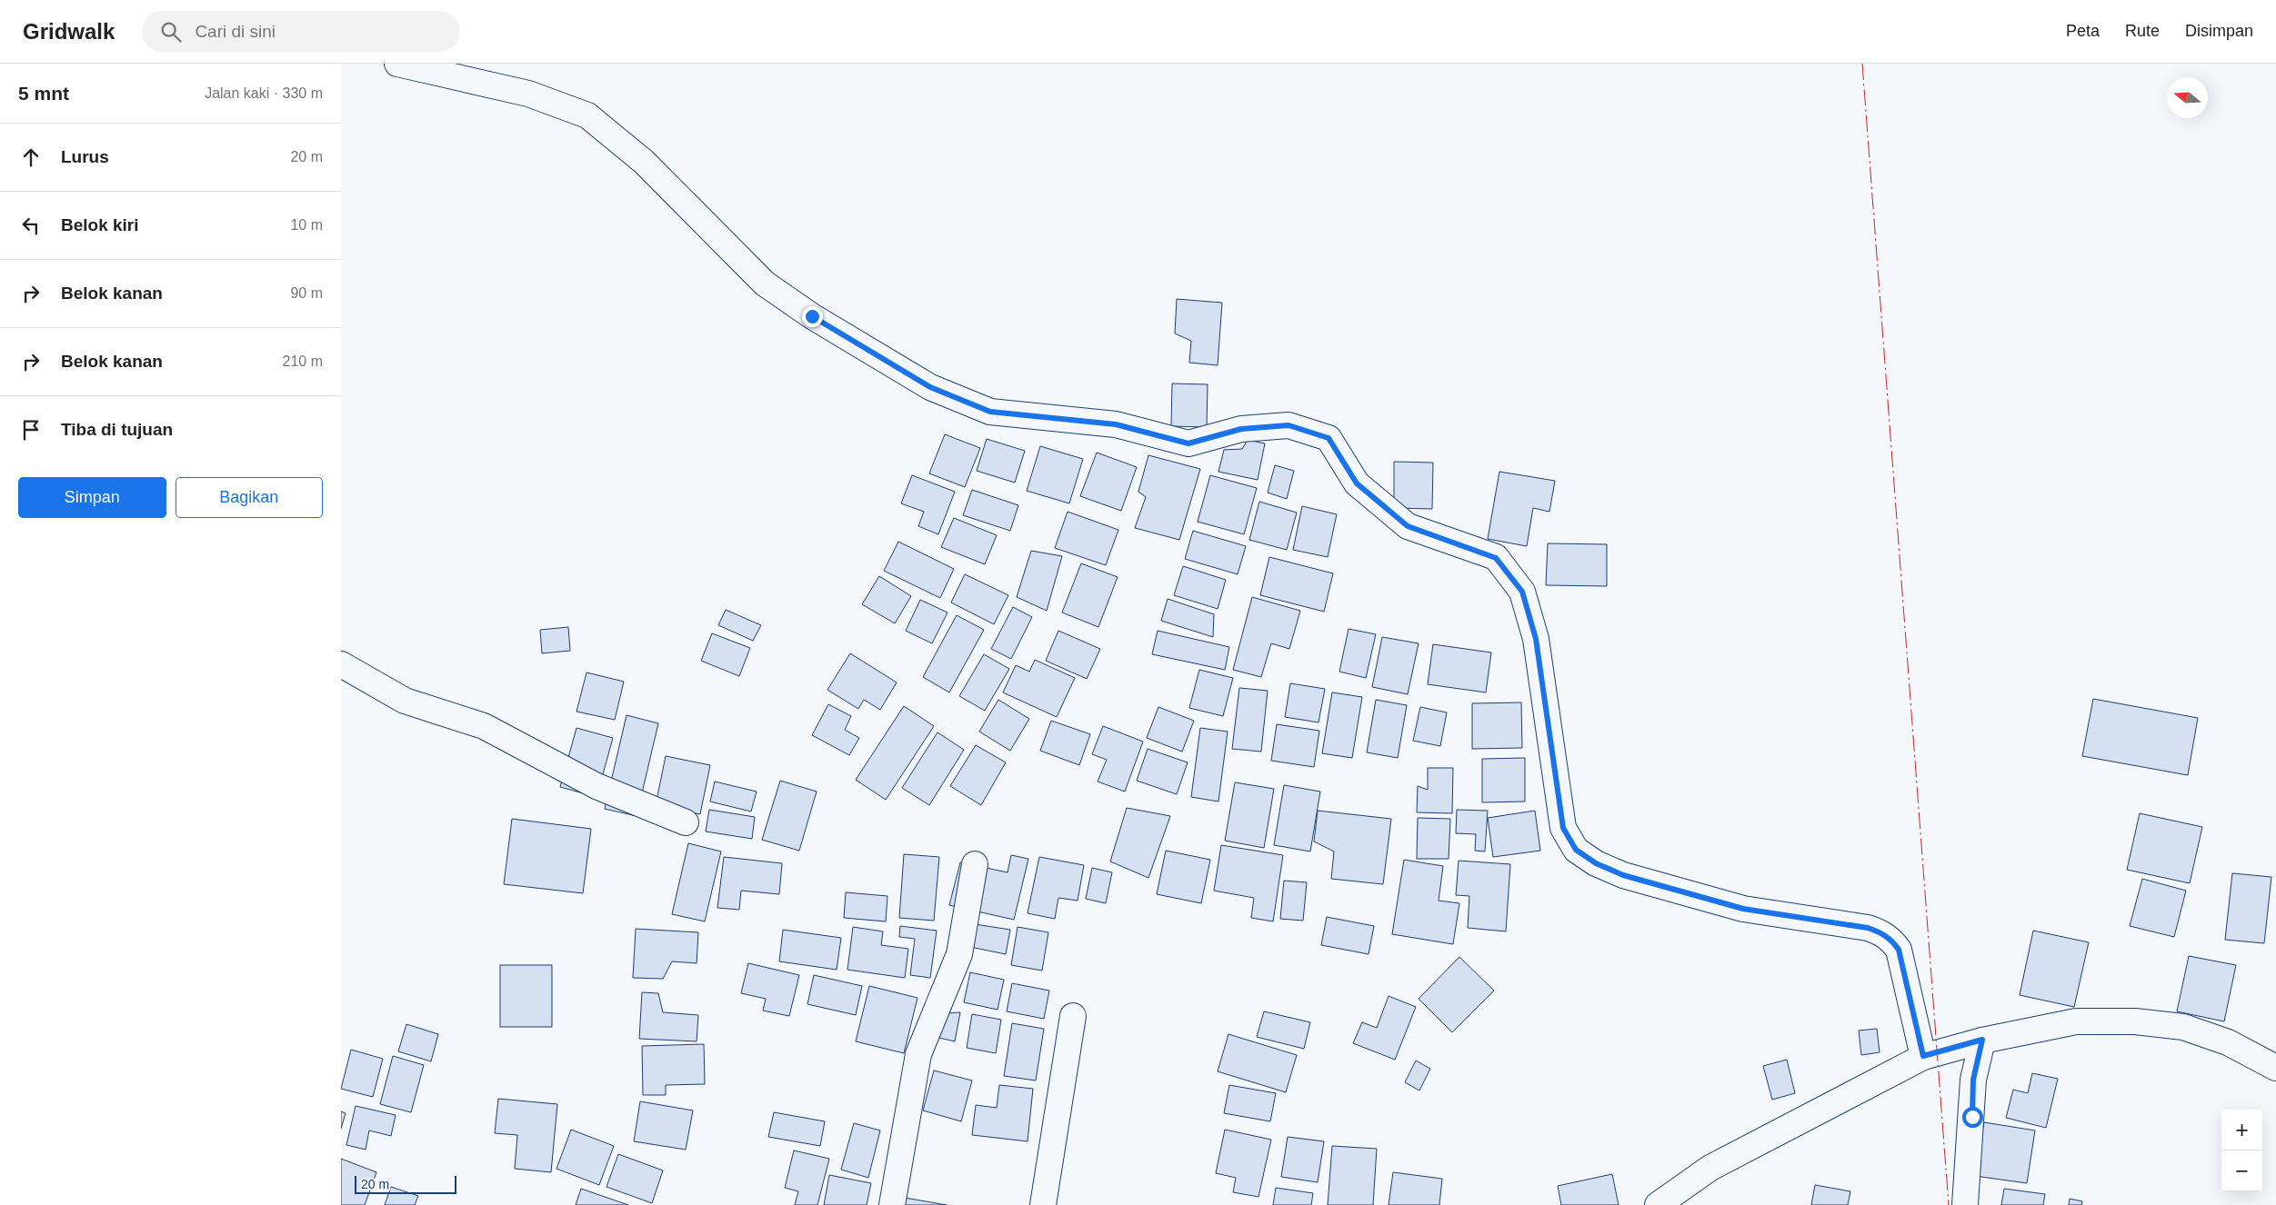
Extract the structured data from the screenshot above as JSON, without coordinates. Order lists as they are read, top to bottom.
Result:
{
  "scale_bar": "20 m",
  "north": "left",
  "page": {
    "header": "Gridwalk",
    "search": "Cari di sini",
    "nav": ["Peta", "Rute", "Disimpan"],
    "heading": ["5 mnt", "Jalan kaki · 330 m"],
    "list": [
      ["Lurus", "20 m"],
      ["Belok kiri", "10 m"],
      ["Belok kanan", "90 m"],
      ["Belok kanan", "210 m"],
      "Tiba di tujuan"
    ],
    "buttons": ["Simpan", "Bagikan"],
    "map_buttons": ["+", "−"],
    "scale": "20 m"
  }
}
